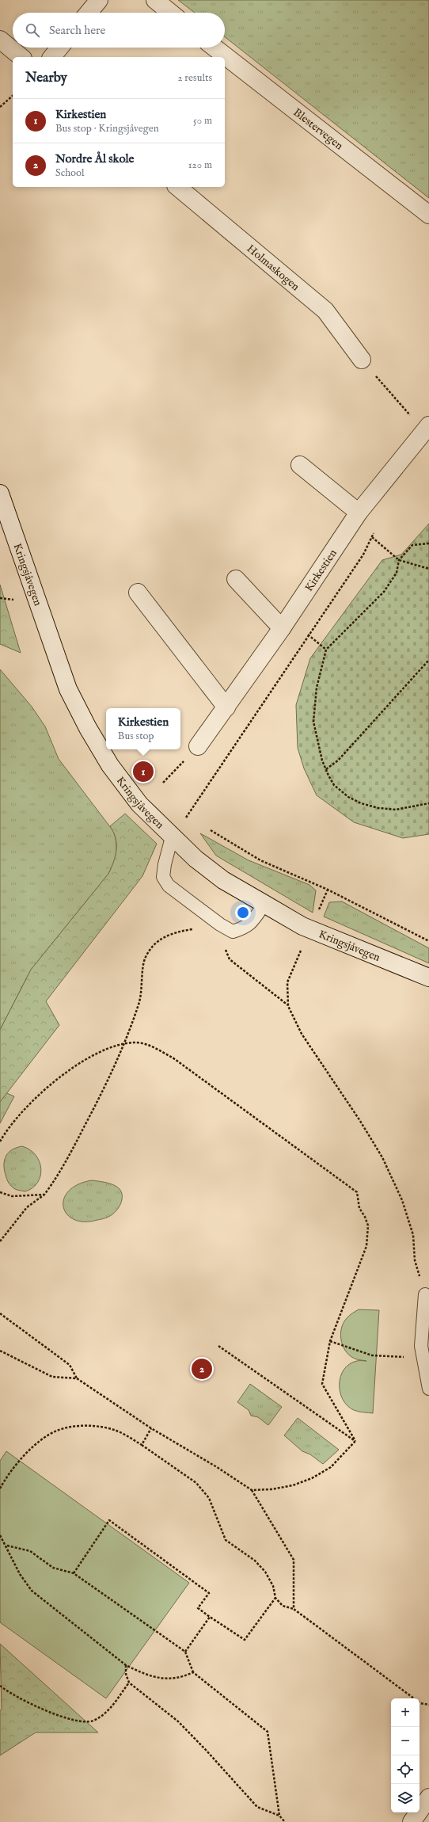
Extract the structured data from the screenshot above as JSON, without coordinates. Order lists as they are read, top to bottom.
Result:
{
  "streets": {
    "street": [
      "Blestervegen",
      "Holmaskogen",
      "Kirkestien",
      "Kringsjåvegen"
    ]
  },
  "page": {
    "search": "Search here",
    "heading": ["Nearby", "2 results"],
    "list": [
      {
        "mark": "1",
        "name": "Kirkestien",
        "note": "Bus stop · Kringsjåvegen",
        "value": "50 m"
      },
      {
        "mark": "2",
        "name": "Nordre Ål skole",
        "note": "School",
        "value": "120 m"
      }
    ],
    "popup": ["Kirkestien", "Bus stop"],
    "pins": ["1", "2"],
    "map_buttons": ["+", "−"]
  }
}
